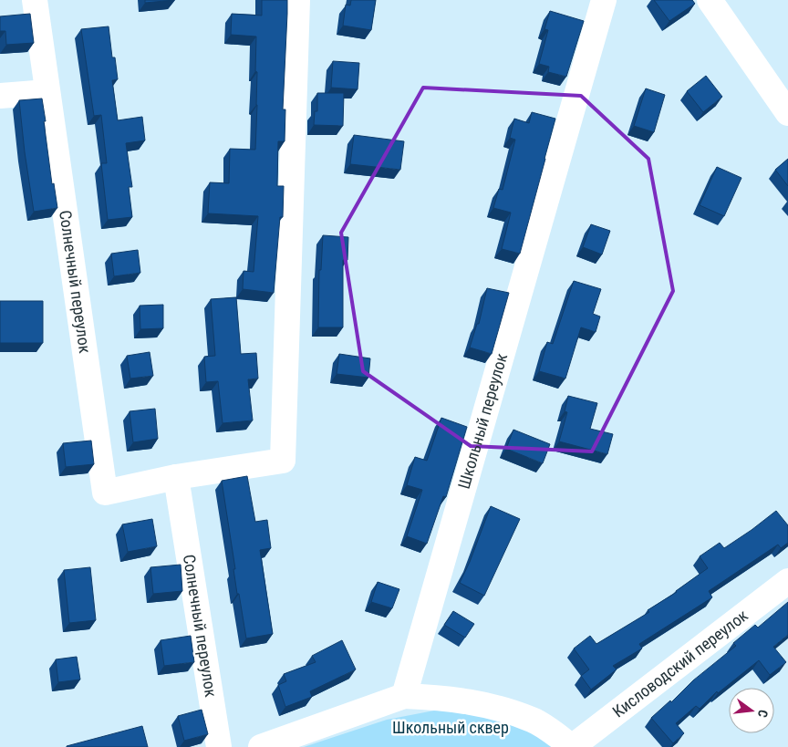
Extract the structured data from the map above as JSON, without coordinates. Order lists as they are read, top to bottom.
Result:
{
  "streets": {
    "street": ["Солнечный переулок", "Школьный переулок", "Кисловодский переулок"]
  },
  "parks": ["Школьный сквер"],
  "north": "right"
}
